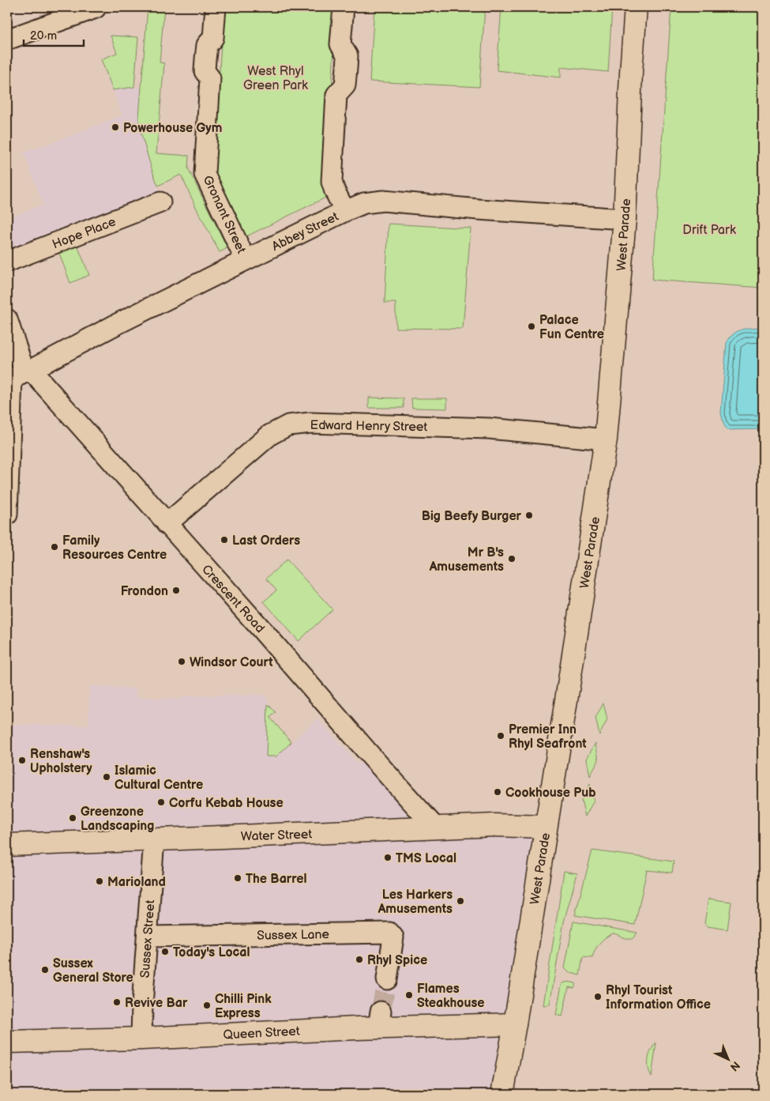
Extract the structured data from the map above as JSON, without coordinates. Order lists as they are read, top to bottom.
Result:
{
  "streets": {
    "main road": ["West Parade", "Water Street", "Queen Street"],
    "street": [
      "Gronant Street",
      "Abbey Street",
      "Hope Place",
      "Edward Henry Street",
      "Crescent Road",
      "Sussex Lane",
      "Sussex Street"
    ]
  },
  "crossings": [
    ["Gronant Street", "Abbey Street"],
    ["Abbey Street", "West Parade"],
    ["Abbey Street", "Crescent Road"],
    ["West Parade", "Edward Henry Street"],
    ["West Parade", "Water Street"],
    ["West Parade", "Queen Street"],
    ["Edward Henry Street", "Crescent Road"],
    ["Crescent Road", "Water Street"],
    ["Water Street", "Sussex Street"],
    ["Sussex Lane", "Sussex Street"],
    ["Sussex Street", "Queen Street"]
  ],
  "parks": ["West Rhyl Green Park", "Drift Park"],
  "places": [
    "Powerhouse Gym",
    "Palace Fun Centre",
    "Big Beefy Burger",
    "Last Orders",
    "Family Resources Centre",
    "Mr B's Amusements",
    "Frondon",
    "Windsor Court",
    "Premier Inn Rhyl Seafront",
    "Renshaw's Upholstery",
    "Islamic Cultural Centre",
    "Cookhouse Pub",
    "Corfu Kebab House",
    "Greenzone Landscaping",
    "TMS Local",
    "The Barrel",
    "Marioland",
    "Les Harkers Amusements",
    "Today's Local",
    "Rhyl Spice",
    "Sussex General Store",
    "Flames Steakhouse",
    "Rhyl Tourist Information Office",
    "Revive Bar",
    "Chilli Pink Express"
  ],
  "scale_bar": "20 m",
  "north": "bottom right"
}
